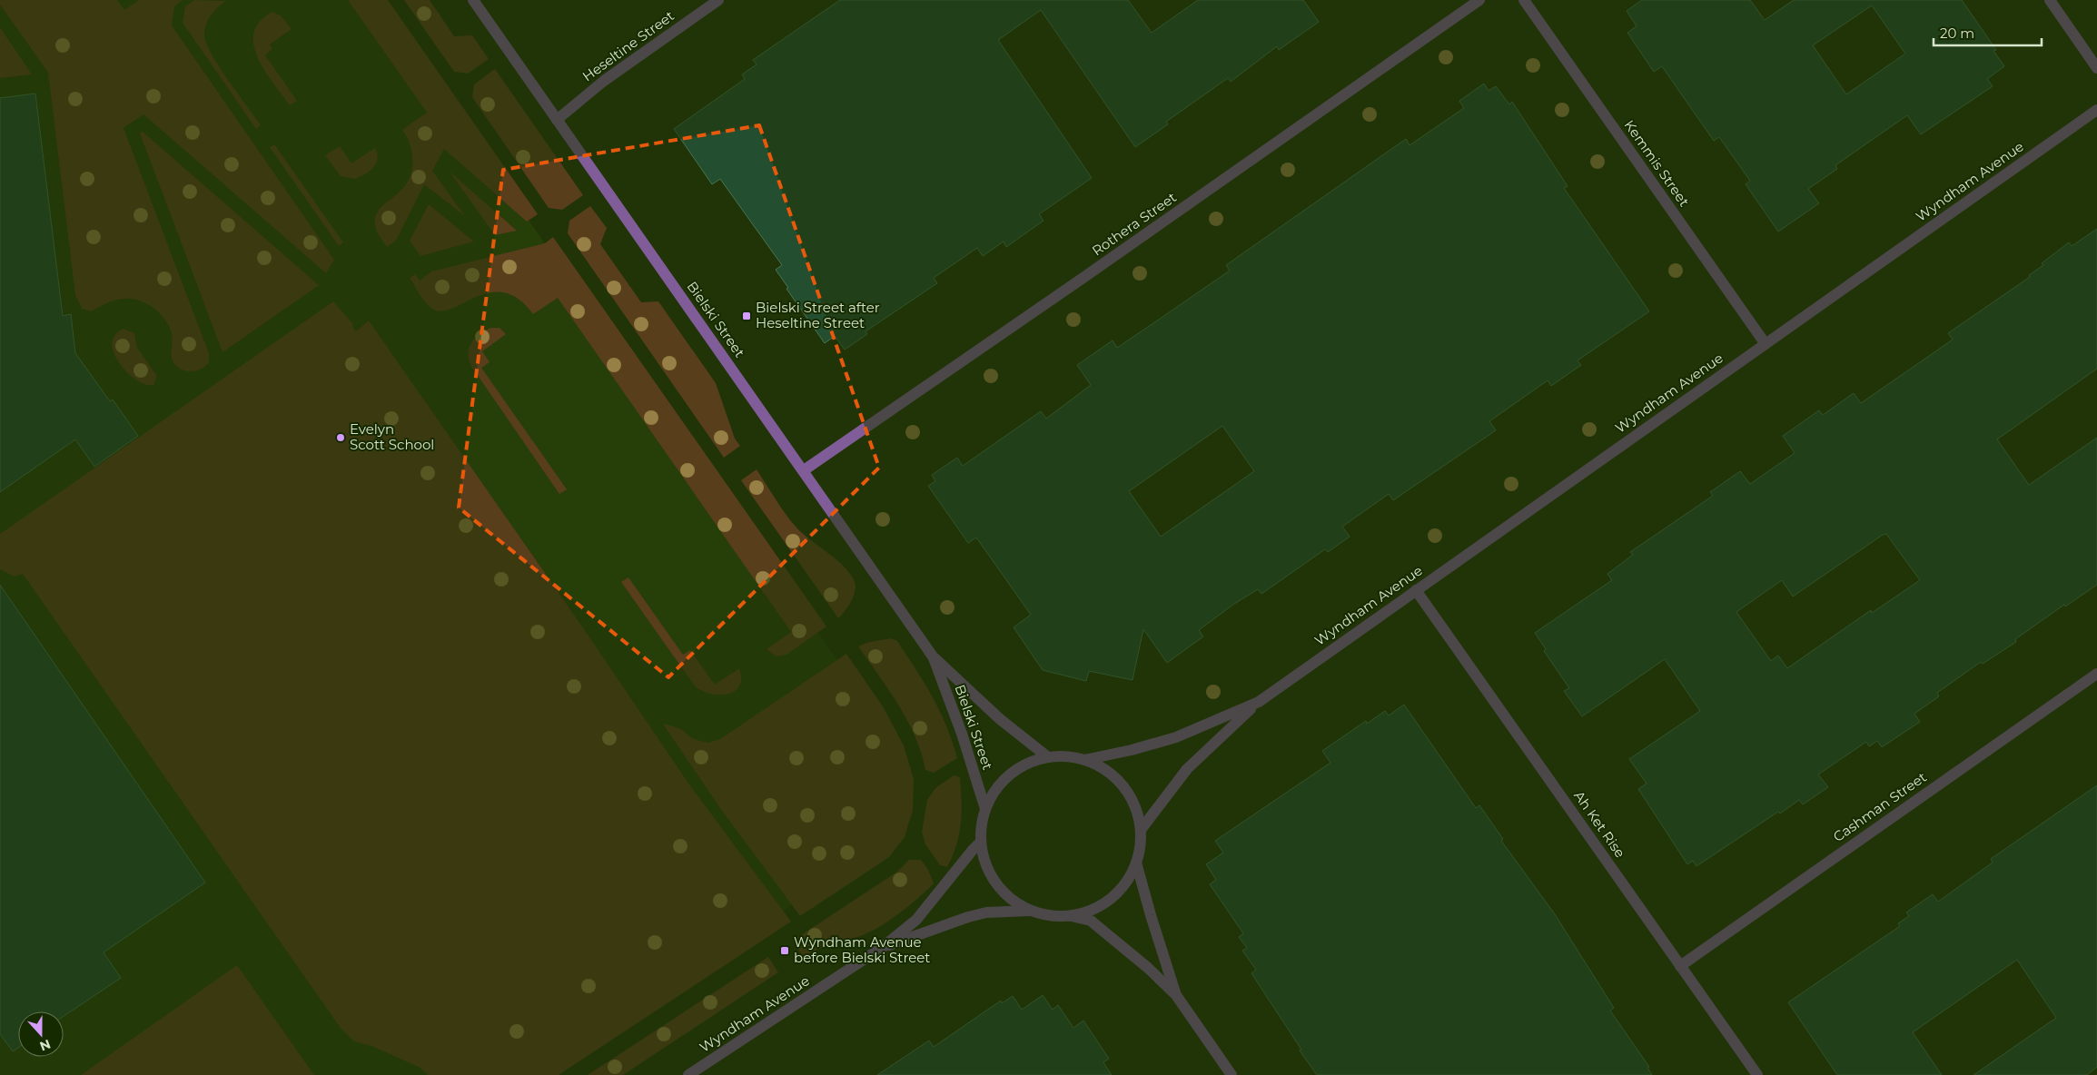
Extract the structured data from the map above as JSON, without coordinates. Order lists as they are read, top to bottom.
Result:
{
  "streets": {
    "street": [
      "Heseltine Street",
      "Kemmis Street",
      "Wyndham Avenue",
      "Rothera Street",
      "Bielski Street",
      "Cashman Street",
      "Ah Ket Rise"
    ]
  },
  "crossings": [
    ["Heseltine Street", "Bielski Street"],
    ["Kemmis Street", "Wyndham Avenue"],
    ["Wyndham Avenue", "Bielski Street"],
    ["Wyndham Avenue", "Ah Ket Rise"],
    ["Rothera Street", "Bielski Street"],
    ["Cashman Street", "Ah Ket Rise"]
  ],
  "places": {
    "transit": ["Bielski Street after Heseltine Street", "Wyndham Avenue before Bielski Street"],
    "other": ["Evelyn Scott School"]
  },
  "scale_bar": "20 m",
  "north": "bottom"
}
